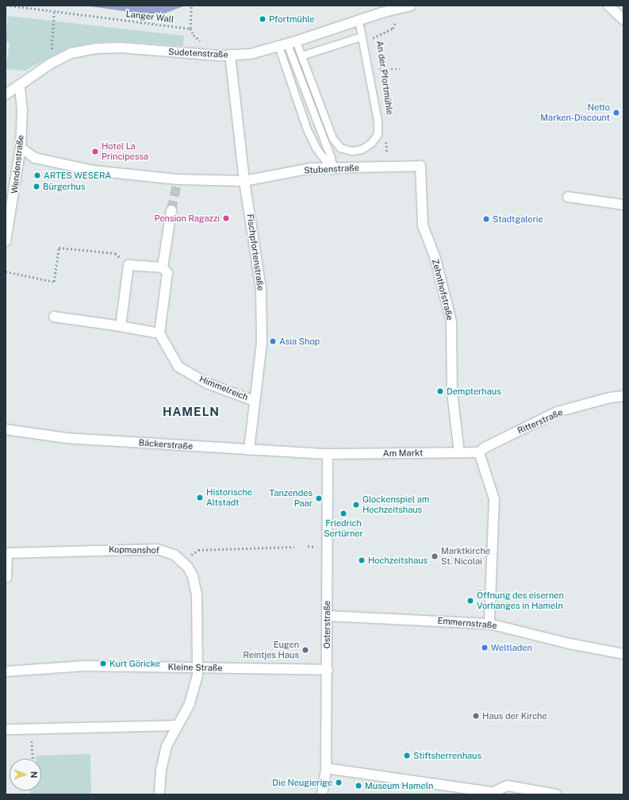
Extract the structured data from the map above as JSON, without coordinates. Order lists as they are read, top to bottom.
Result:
{
  "streets": {
    "street": [
      "Sudetenstraße",
      "Wendenstraße",
      "Stubenstraße",
      "Fischpfortenstraße",
      "Zehnthofstraße",
      "Himmelreich",
      "Ritterstraße",
      "Bäckerstraße",
      "Am Markt",
      "Kopmanshof",
      "Emmernstraße",
      "Osterstraße",
      "Kleine Straße"
    ],
    "path": ["Langer Wall", "An der Pfortmühle"]
  },
  "crossings": [
    ["Sudetenstraße", "An der Pfortmühle"],
    ["Sudetenstraße", "Wendenstraße"],
    ["Sudetenstraße", "Fischpfortenstraße"],
    ["Wendenstraße", "Stubenstraße"],
    ["Stubenstraße", "Fischpfortenstraße"],
    ["Stubenstraße", "Zehnthofstraße"],
    ["Fischpfortenstraße", "Himmelreich"],
    ["Fischpfortenstraße", "Bäckerstraße"],
    ["Zehnthofstraße", "Am Markt"],
    ["Ritterstraße", "Am Markt"],
    ["Bäckerstraße", "Am Markt"],
    ["Bäckerstraße", "Osterstraße"],
    ["Am Markt", "Osterstraße"],
    ["Kopmanshof", "Kleine Straße"],
    ["Emmernstraße", "Osterstraße"],
    ["Osterstraße", "Kleine Straße"]
  ],
  "districts": ["HAMELN"],
  "places": [
    "Pfortmühle",
    "Netto Marken-Discount",
    "Hotel La Principessa",
    "ARTES WESERA",
    "Bürgerhus",
    "Pension Ragazzi",
    "Stadtgalerie",
    "Asia Shop",
    "Dempterhaus",
    "Historische Altstadt",
    "Tanzendes Paar",
    "Glockenspiel am Hochzeitshaus",
    "Friedrich Sertürner",
    "Marktkirche St. Nicolai",
    "Hochzeitshaus",
    "Öffnung des eisernen Vorhanges in Hameln",
    "Weltladen",
    "Eugen Reintjes Haus",
    "Kurt Göricke",
    "Haus der Kirche",
    "Stiftsherrenhaus",
    "Die Neugierige",
    "Museum Hameln"
  ],
  "north": "right"
}
